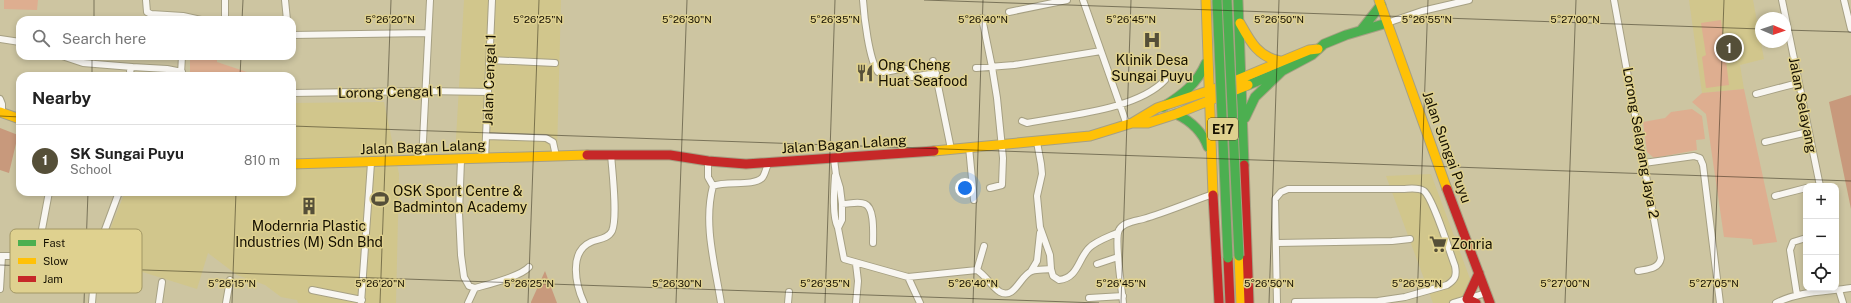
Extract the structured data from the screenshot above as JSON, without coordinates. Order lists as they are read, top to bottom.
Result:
{
  "streets": {
    "main road": ["E17", "Jalan Bagan Lalang", "Jalan Sungai Puyu"],
    "street": [
      "Jalan Cengal 1",
      "Lorong Cengal 1",
      "Jalan Selayang",
      "Lorong Selayang Jaya 2"
    ]
  },
  "crossings": [
    ["Jalan Cengal 1", "Lorong Cengal 1"],
    ["Jalan Cengal 1", "Jalan Bagan Lalang"],
    ["Jalan Bagan Lalang", "Jalan Sungai Puyu"]
  ],
  "places": {
    "hospital": ["Klinik Desa Sungai Puyu"],
    "restaurant": ["Ong Cheng Huat Seafood"],
    "sports": ["OSK Sport Centre & Badminton Academy"],
    "building": ["Modernria Plastic Industries (M) Sdn Bhd"],
    "supermarket": ["Zonria"]
  },
  "legend": ["Fast", "Slow", "Jam"],
  "north": "right",
  "page": {
    "search": "Search here",
    "pins": "1",
    "heading": "Nearby",
    "list": [
      {
        "mark": "1",
        "name": "SK Sungai Puyu",
        "note": "School",
        "value": "810 m"
      }
    ],
    "map_buttons": ["+", "−"]
  },
  "coordinates": [
    "5°26'20\"N",
    "5°26'25\"N",
    "5°26'30\"N",
    "5°26'35\"N",
    "5°26'40\"N",
    "5°26'45\"N",
    "5°26'50\"N",
    "5°26'55\"N",
    "5°27'00\"N",
    "5°26'15\"N",
    "5°27'05\"N"
  ]
}
